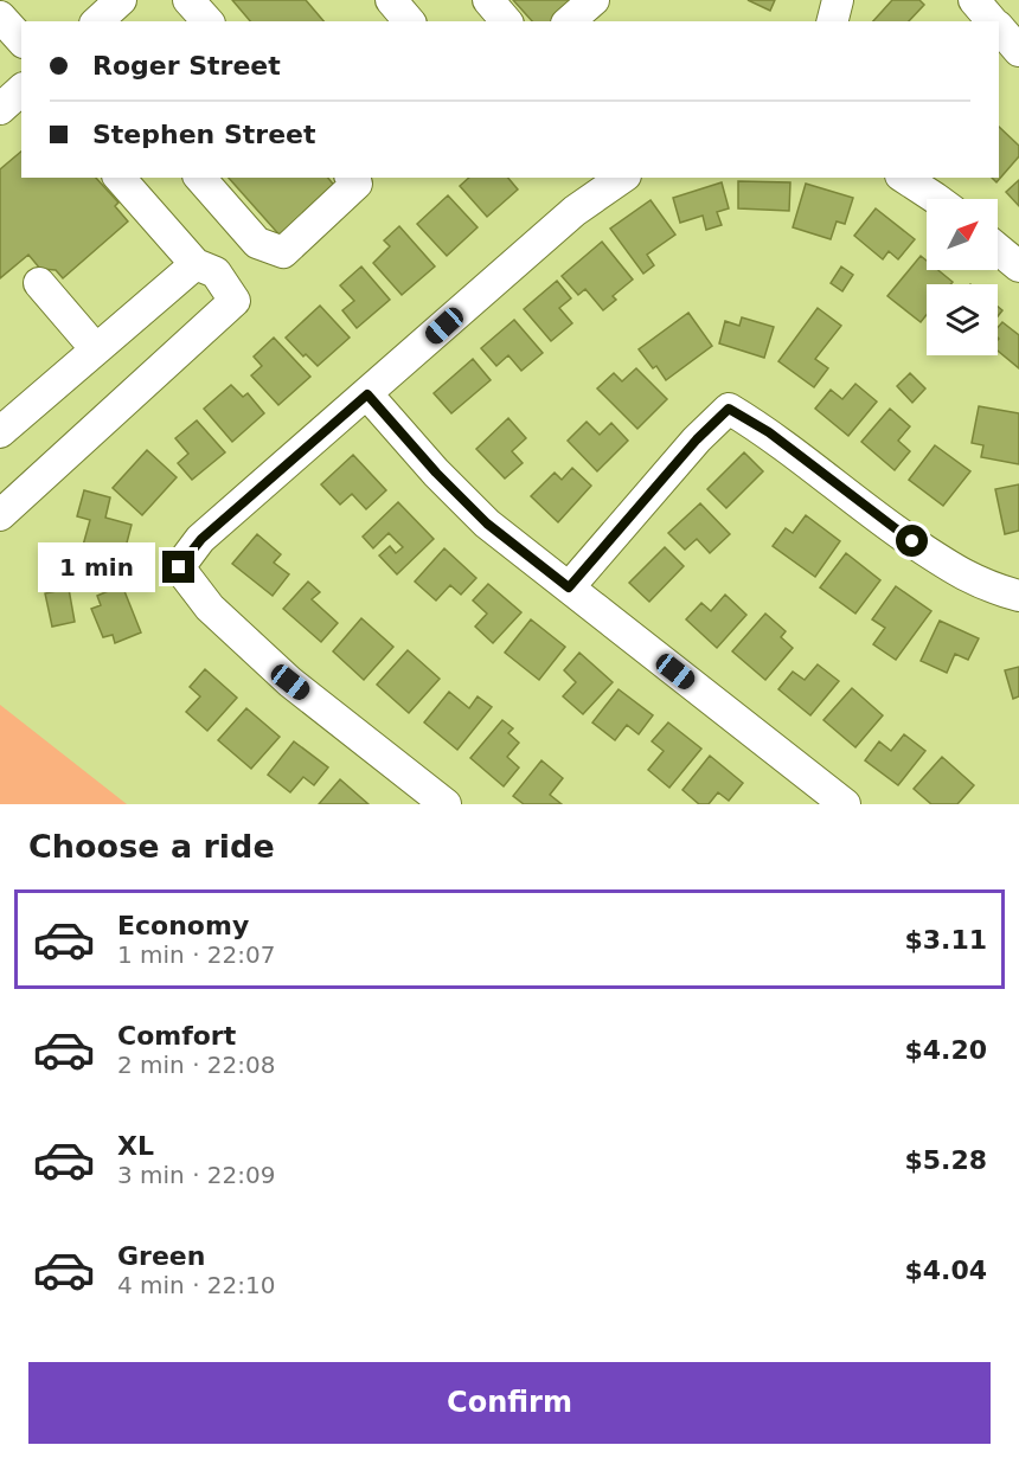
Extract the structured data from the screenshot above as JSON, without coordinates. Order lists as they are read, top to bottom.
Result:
{
  "north": "top right",
  "page": {
    "banner": ["Roger Street", "Stephen Street"],
    "bubble": "1 min",
    "heading": "Choose a ride",
    "list": [
      {
        "name": "Economy",
        "note": "1 min · 22:07",
        "value": "$3.11"
      },
      {
        "name": "Comfort",
        "note": "2 min · 22:08",
        "value": "$4.20"
      },
      {
        "name": "XL",
        "note": "3 min · 22:09",
        "value": "$5.28"
      },
      {
        "name": "Green",
        "note": "4 min · 22:10",
        "value": "$4.04"
      }
    ],
    "buttons": "Confirm"
  }
}
